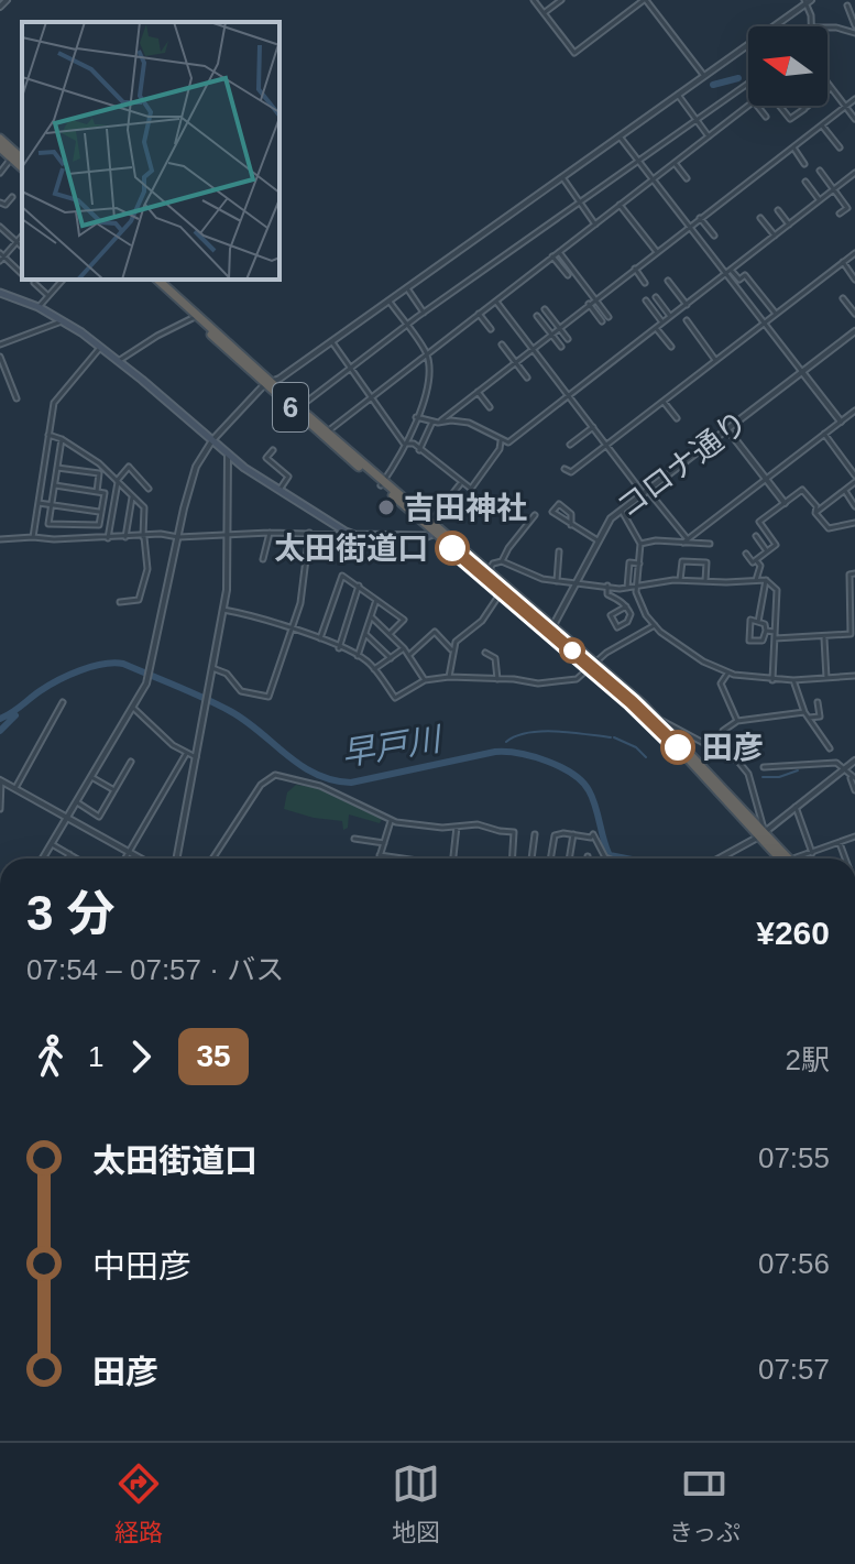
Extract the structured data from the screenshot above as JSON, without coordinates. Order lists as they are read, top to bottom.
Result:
{
  "streets": {
    "highway": ["6"],
    "street": ["コロナ通り"]
  },
  "crossings": [
    ["6", "コロナ通り"]
  ],
  "water": ["早戸川"],
  "places": ["吉田神社", "太田街道口", "田彦"],
  "lines": ["bus line 35"],
  "north": "left",
  "page": {
    "heading": ["3 分", "07:54 – 07:57 · バス", "¥260"],
    "legs": ["1", "35", "2駅"],
    "list": [
      {
        "name": "太田街道口",
        "value": "07:55"
      },
      {
        "name": "中田彦",
        "value": "07:56"
      },
      {
        "name": "田彦",
        "value": "07:57"
      }
    ],
    "tabs": ["経路", "地図", "きっぷ"]
  }
}
